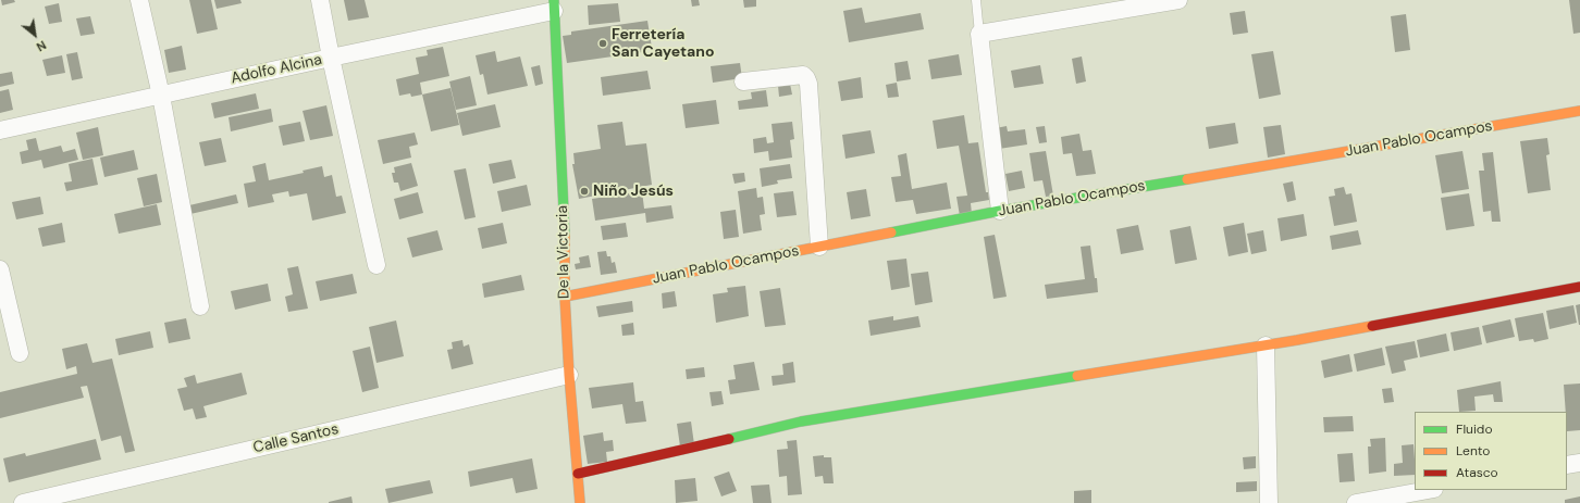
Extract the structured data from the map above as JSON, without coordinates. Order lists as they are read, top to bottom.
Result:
{
  "streets": {
    "street": [
      "Adolfo Alcina",
      "Juan Pablo Ocampos",
      "De la Victoria",
      "Calle Santos"
    ]
  },
  "crossings": [
    ["Adolfo Alcina", "De la Victoria"],
    ["Juan Pablo Ocampos", "De la Victoria"],
    ["De la Victoria", "Calle Santos"]
  ],
  "places": ["Ferretería San Cayetano", "Niño Jesús"],
  "legend": ["Fluido", "Lento", "Atasco"],
  "north": "bottom right"
}
